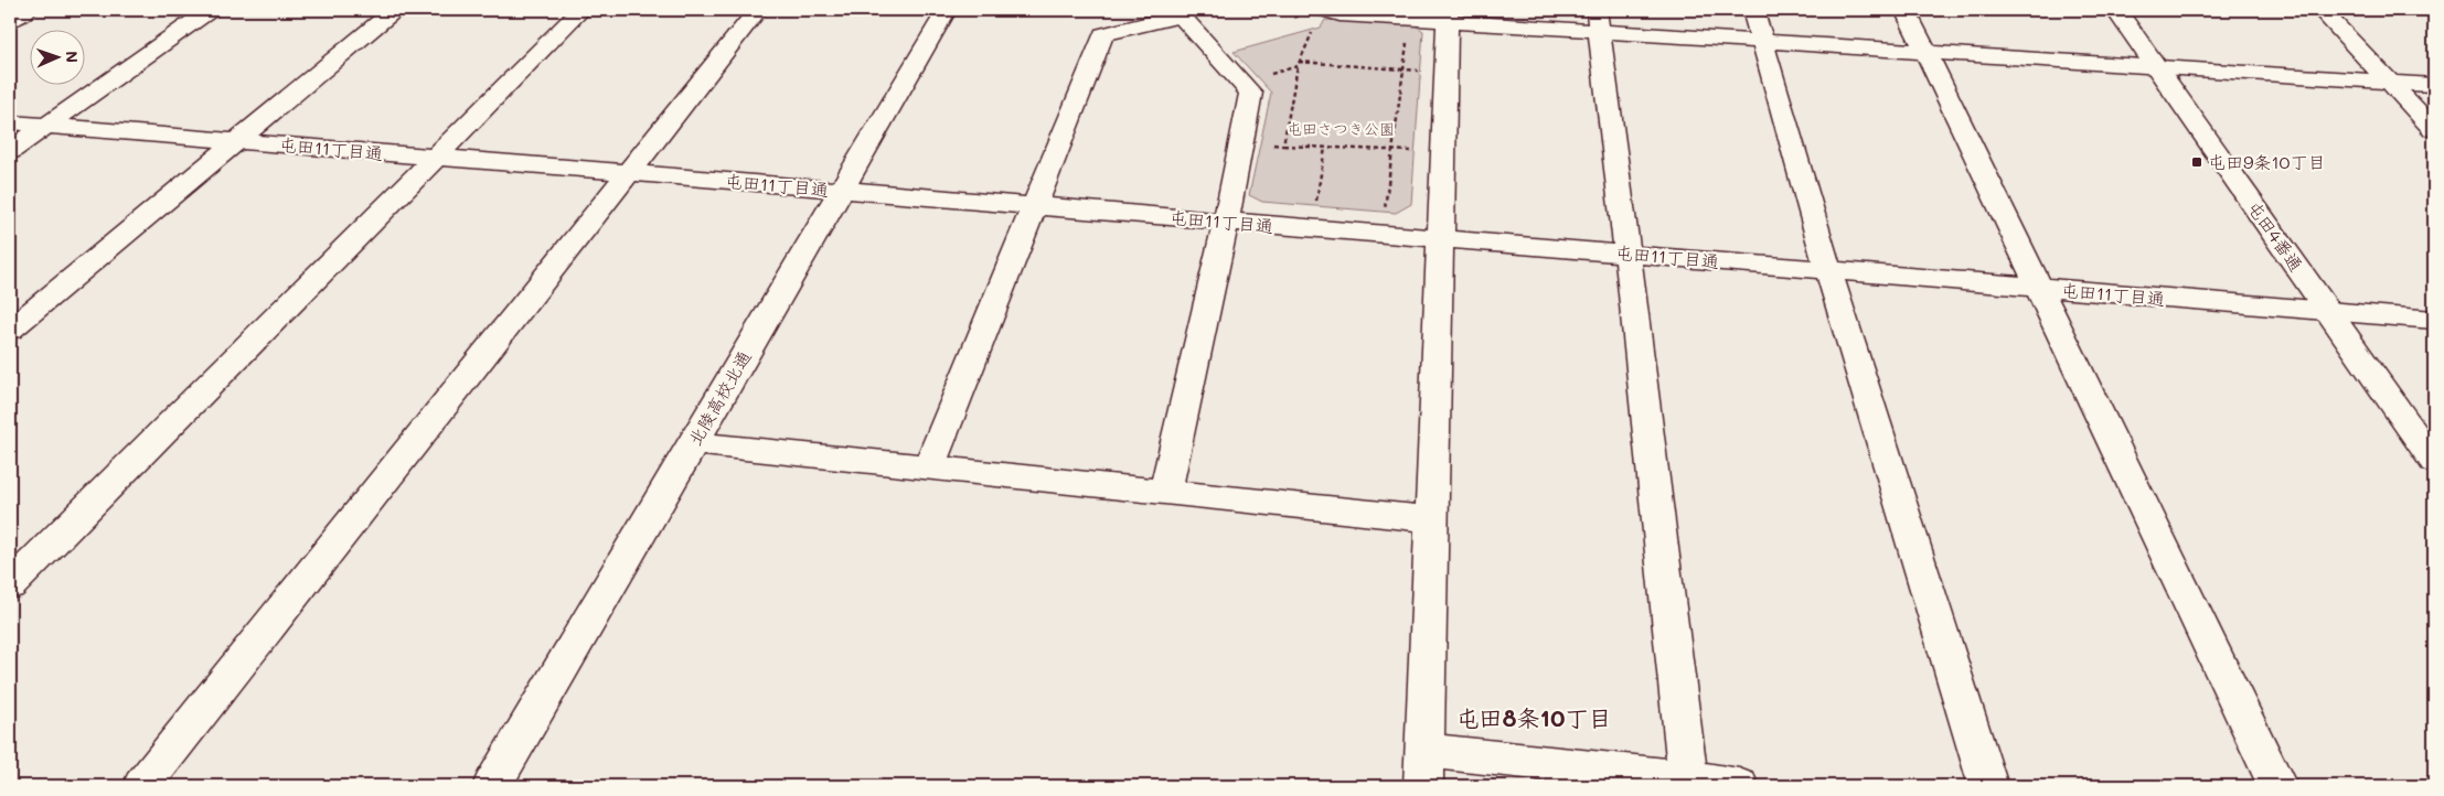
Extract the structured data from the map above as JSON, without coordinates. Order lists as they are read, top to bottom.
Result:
{
  "streets": {
    "street": ["屯田11丁目通", "屯田4番通", "北陵高校北通"]
  },
  "crossings": [
    ["屯田11丁目通", "屯田4番通"],
    ["屯田11丁目通", "北陵高校北通"]
  ],
  "districts": ["屯田8条10丁目"],
  "parks": ["屯田さつき公園"],
  "places": {
    "transit": ["屯田9条10丁目"]
  },
  "north": "right"
}
